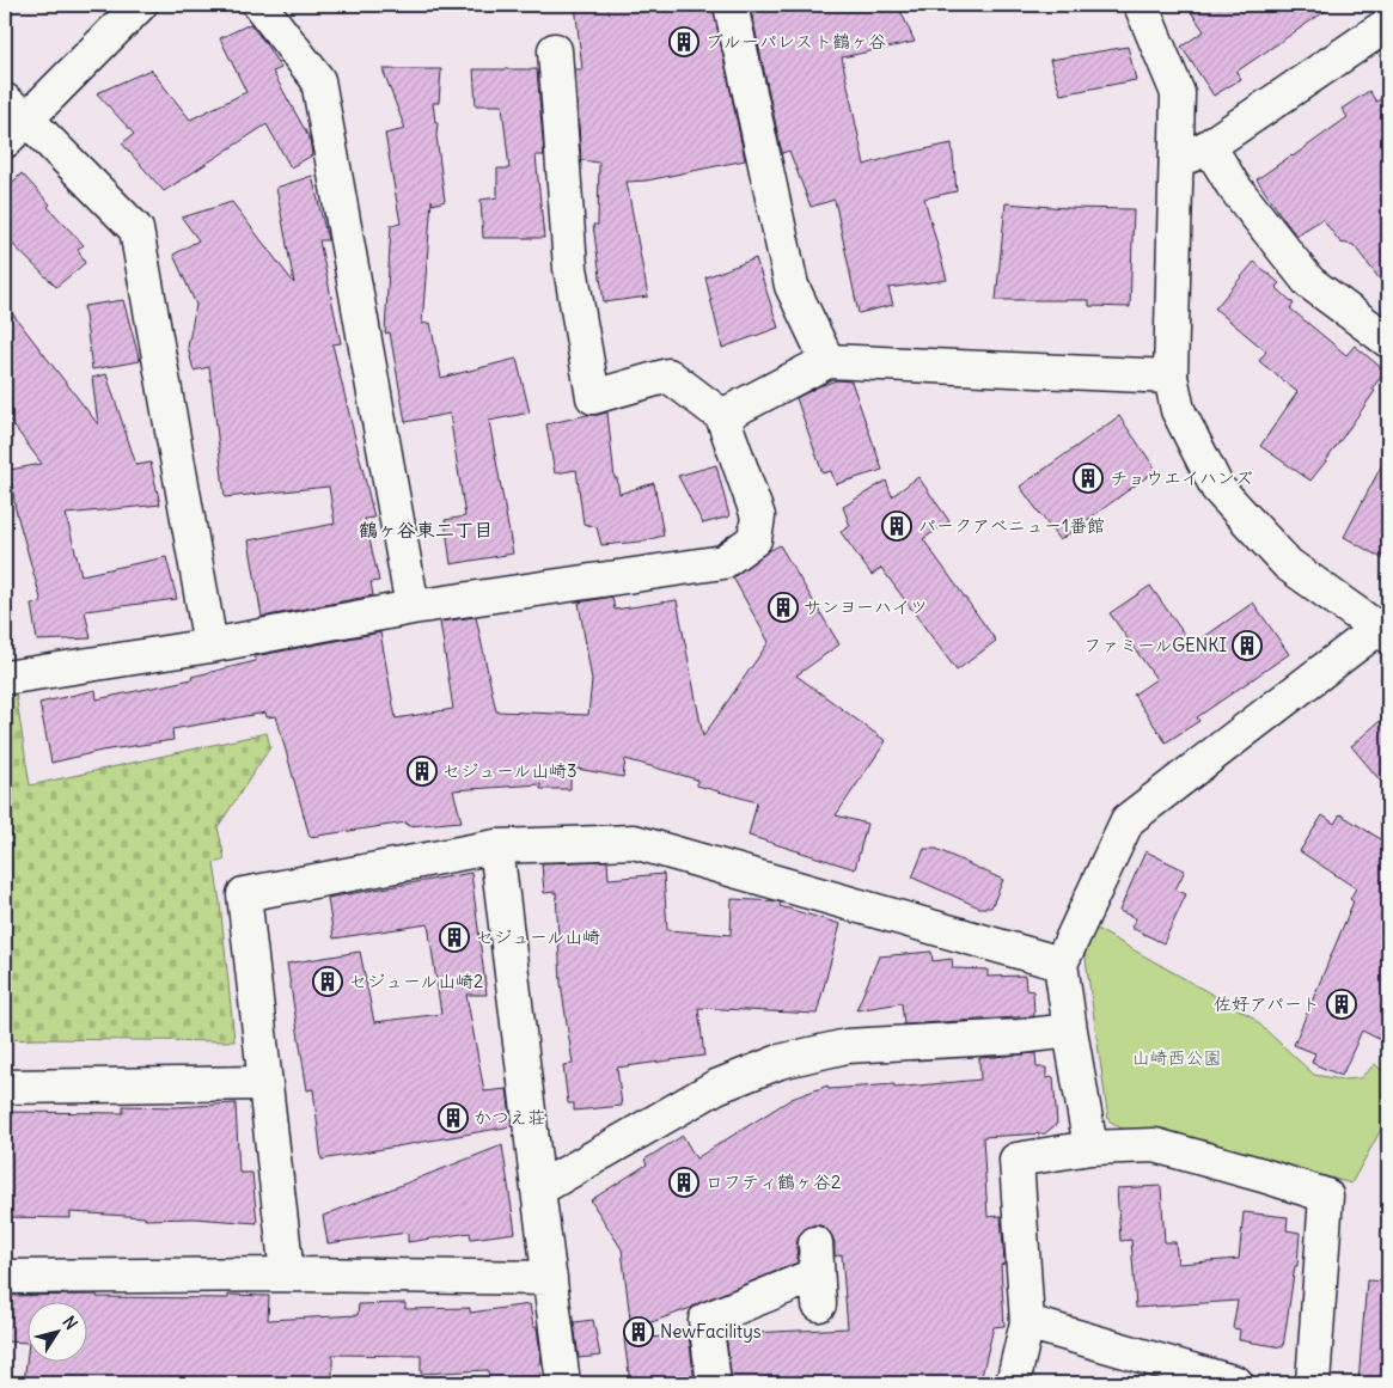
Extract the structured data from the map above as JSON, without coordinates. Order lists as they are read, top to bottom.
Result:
{
  "districts": ["鶴ヶ谷東二丁目"],
  "parks": ["山崎西公園"],
  "places": {
    "building": [
      "ブルーパレスト鶴ヶ谷",
      "チョウエイハンズ",
      "パークアベニュー1番館",
      "サンヨーハイツ",
      "ファミールGENKI",
      "セジュール山崎3",
      "セジュール山崎",
      "セジュール山崎2",
      "佐好アパート",
      "かつえ荘",
      "ロフティ鶴ヶ谷2",
      "NewFacilitys"
    ]
  },
  "north": "top right"
}
